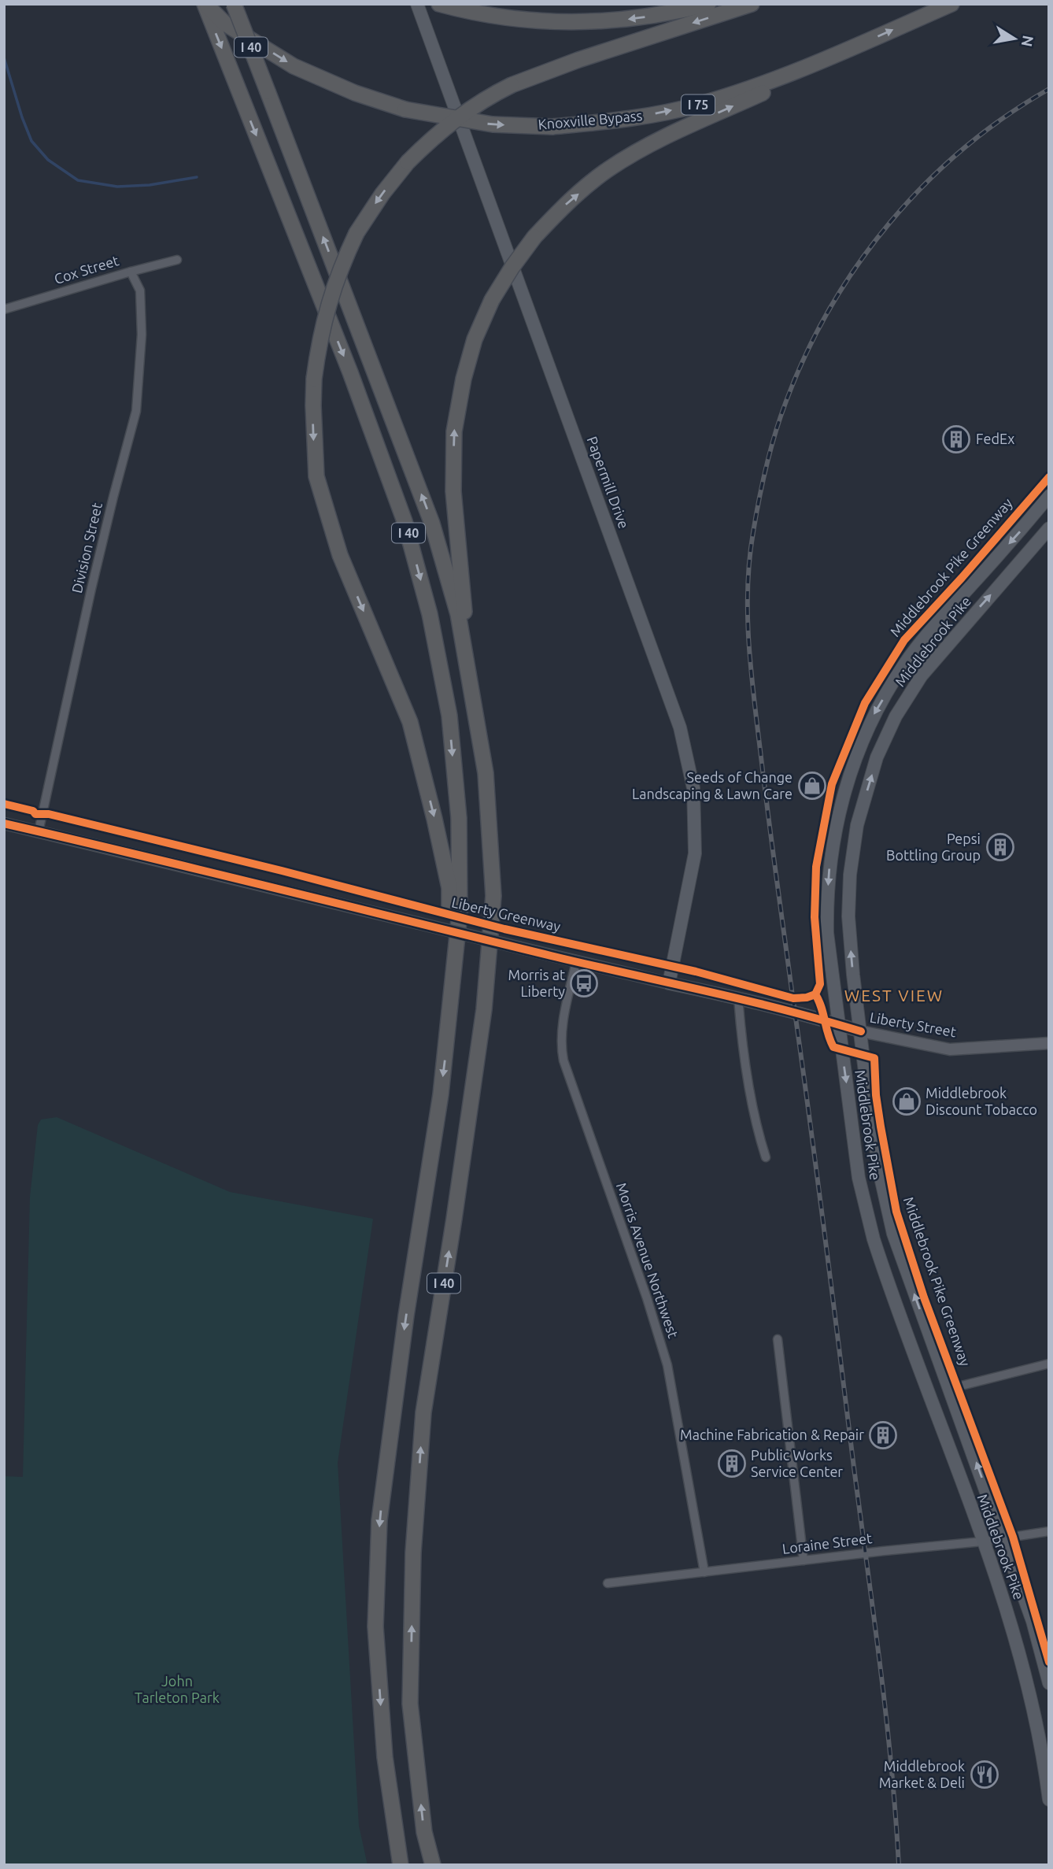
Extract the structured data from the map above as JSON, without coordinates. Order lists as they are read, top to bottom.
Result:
{
  "streets": {
    "highway": ["I 40", "I 75", "Knoxville Bypass"],
    "main road": ["Papermill Drive", "Middlebrook Pike", "Liberty Street"],
    "street": [
      "Cox Street",
      "Division Street",
      "Morris Avenue Northwest",
      "Loraine Street"
    ],
    "cycle path": ["Middlebrook Pike Greenway", "Liberty Greenway"]
  },
  "crossings": [
    ["I 40", "Knoxville Bypass"],
    ["Cox Street", "Division Street"],
    ["Papermill Drive", "Liberty Street"],
    ["Division Street", "Liberty Street"],
    ["Middlebrook Pike", "Liberty Street"],
    ["Middlebrook Pike", "Loraine Street"],
    ["Liberty Street", "Morris Avenue Northwest"],
    ["Morris Avenue Northwest", "Loraine Street"]
  ],
  "districts": ["WEST VIEW"],
  "parks": ["John Tarleton Park"],
  "places": {
    "building": [
      "FedEx",
      "Pepsi Bottling Group",
      "Machine Fabrication & Repair",
      "Public Works Service Center"
    ],
    "shop": ["Seeds of Change Landscaping & Lawn Care", "Middlebrook Discount Tobacco"],
    "bus stop": ["Morris at Liberty"],
    "restaurant": ["Middlebrook Market & Deli"]
  },
  "north": "right"
}
